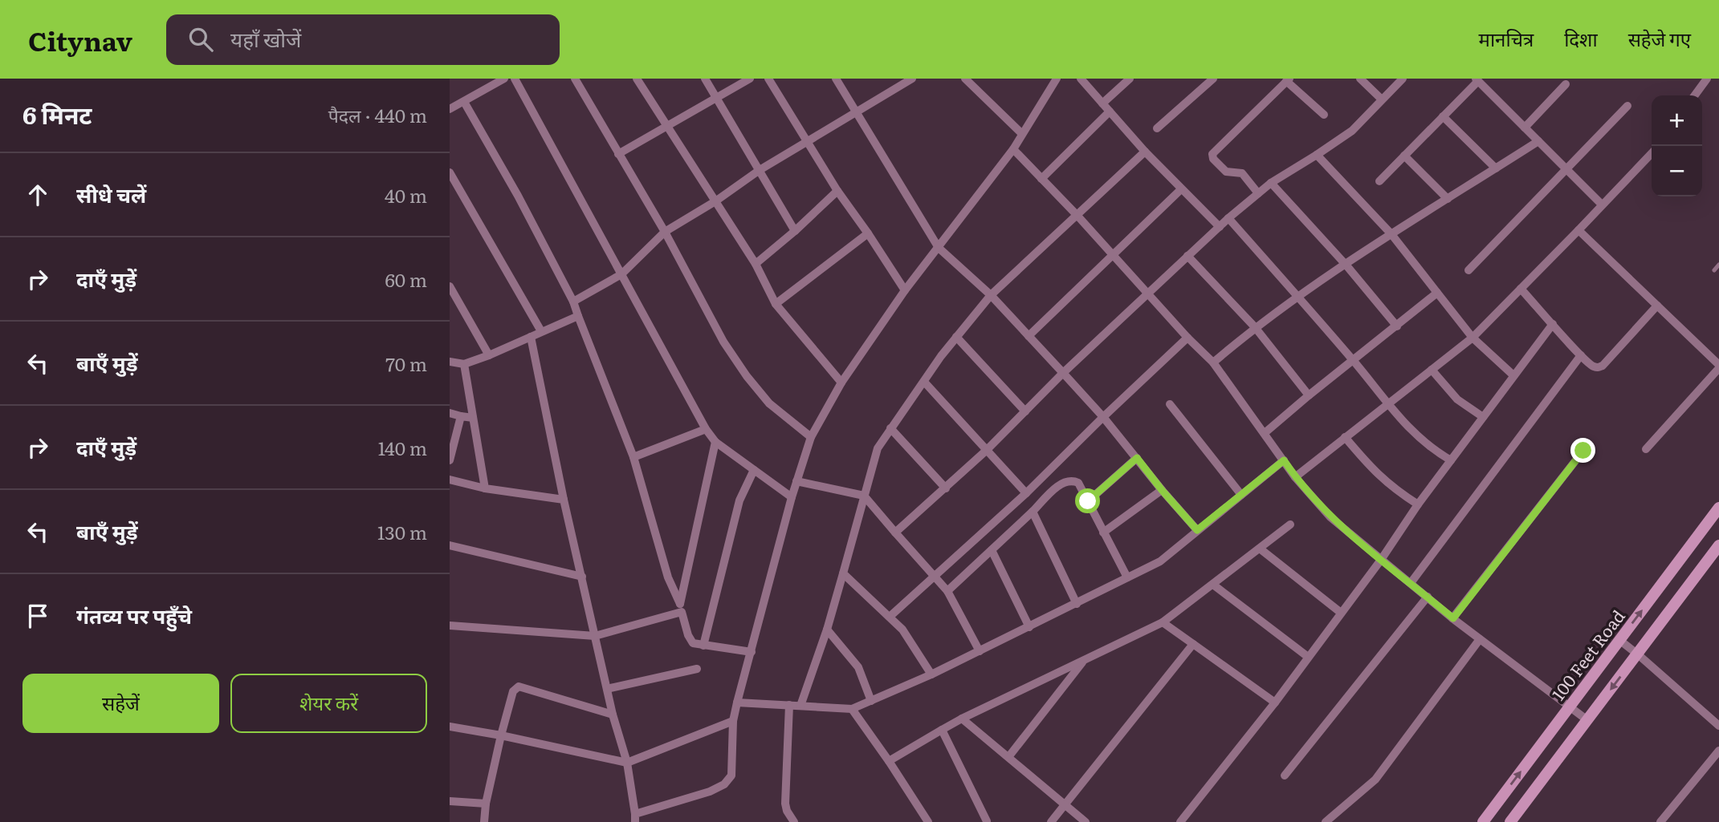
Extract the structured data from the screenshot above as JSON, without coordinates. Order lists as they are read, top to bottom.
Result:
{
  "streets": {
    "main road": ["100 Feet Road"]
  },
  "page": {
    "header": "Citynav",
    "search": "यहाँ खोजें",
    "nav": ["मानचित्र", "दिशा", "सहेजे गए"],
    "heading": ["6 मिनट", "पैदल · 440 m"],
    "map_buttons": ["+", "−"],
    "list": [
      ["सीधे चलें", "40 m"],
      ["दाएँ मुड़ें", "60 m"],
      ["बाएँ मुड़ें", "70 m"],
      ["दाएँ मुड़ें", "140 m"],
      ["बाएँ मुड़ें", "130 m"],
      "गंतव्य पर पहुँचे"
    ],
    "buttons": ["सहेजें", "शेयर करें"]
  }
}
